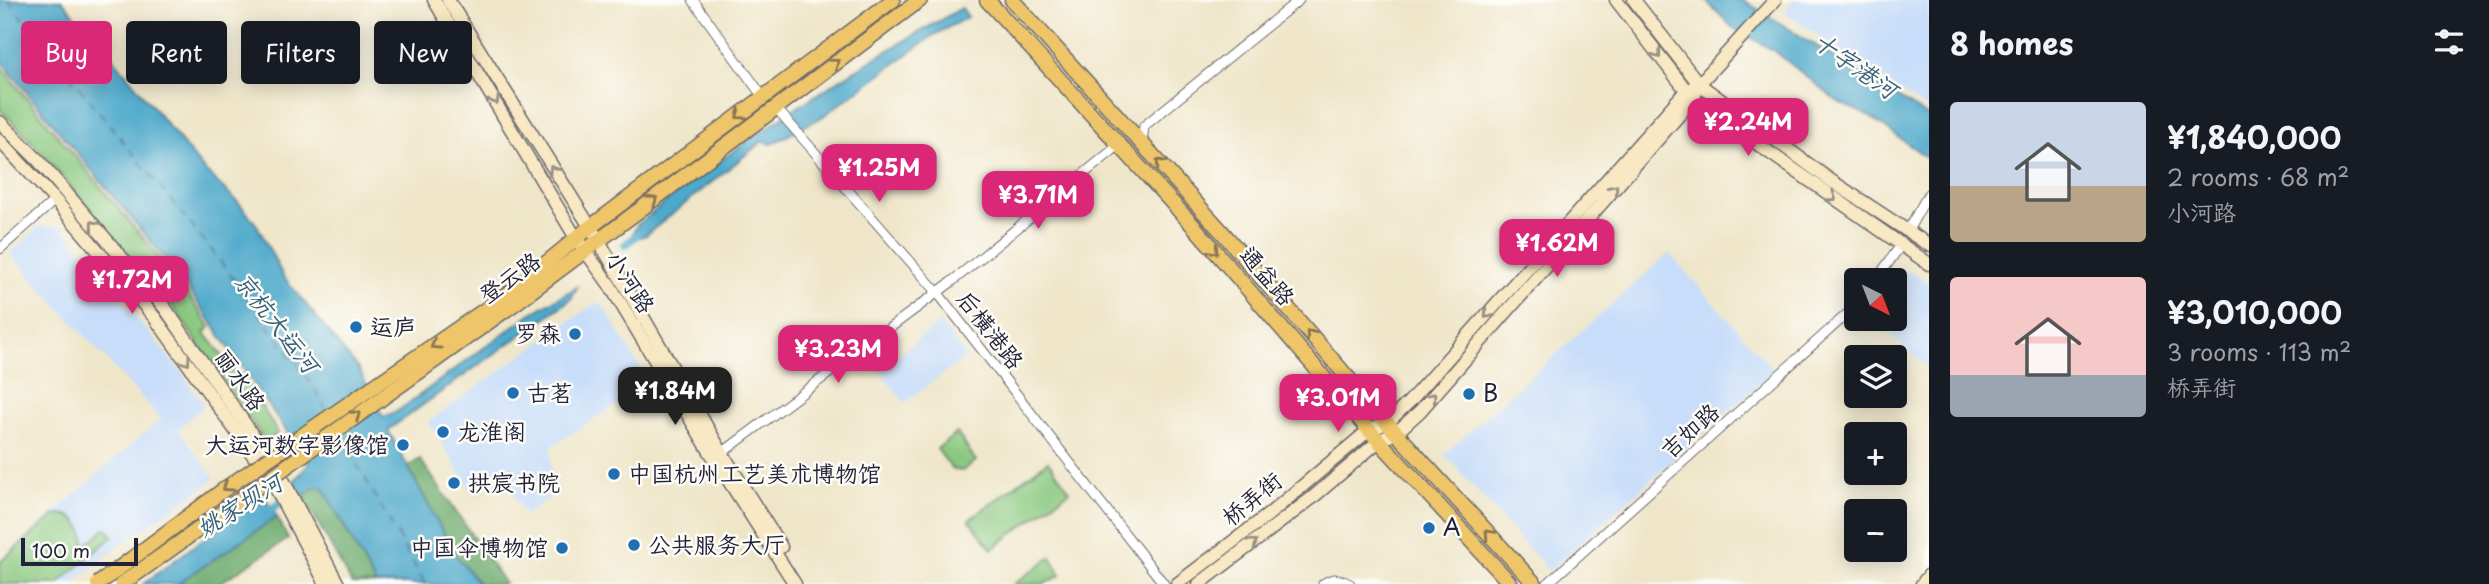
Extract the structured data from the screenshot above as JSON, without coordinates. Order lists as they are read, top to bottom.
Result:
{
  "streets": {
    "main road": [
      "通益路",
      "登云路",
      "小河路",
      "丽水路",
      "桥弄街"
    ],
    "street": ["后横港路", "吉如路"]
  },
  "crossings": [
    ["通益路", "桥弄街"],
    ["登云路", "小河路"],
    ["登云路", "后横港路"]
  ],
  "water": ["十字港河", "京杭大运河", "姚家坝河"],
  "places": [
    "运庐",
    "罗森",
    "古茗",
    "B",
    "龙淮阁",
    "大运河数字影像馆",
    "中国杭州工艺美术博物馆",
    "拱宸书院",
    "A",
    "公共服务大厅",
    "中国伞博物馆"
  ],
  "scale_bar": "100 m",
  "north": "bottom right",
  "page": {
    "heading": "8 homes",
    "chip": [
      "Buy",
      "Rent",
      "Filters",
      "New"
    ],
    "list": [
      {
        "name": "¥1,840,000",
        "note": "2 rooms · 68 m² · 小河路"
      },
      {
        "name": "¥3,010,000",
        "note": "3 rooms · 113 m² · 桥弄街"
      }
    ],
    "price": [
      "¥2.24M",
      "¥1.25M",
      "¥3.71M",
      "¥1.62M",
      "¥1.72M",
      "¥3.23M",
      "¥1.84M",
      "¥3.01M"
    ],
    "map_buttons": ["+", "−"],
    "scale": "100 m"
  }
}
